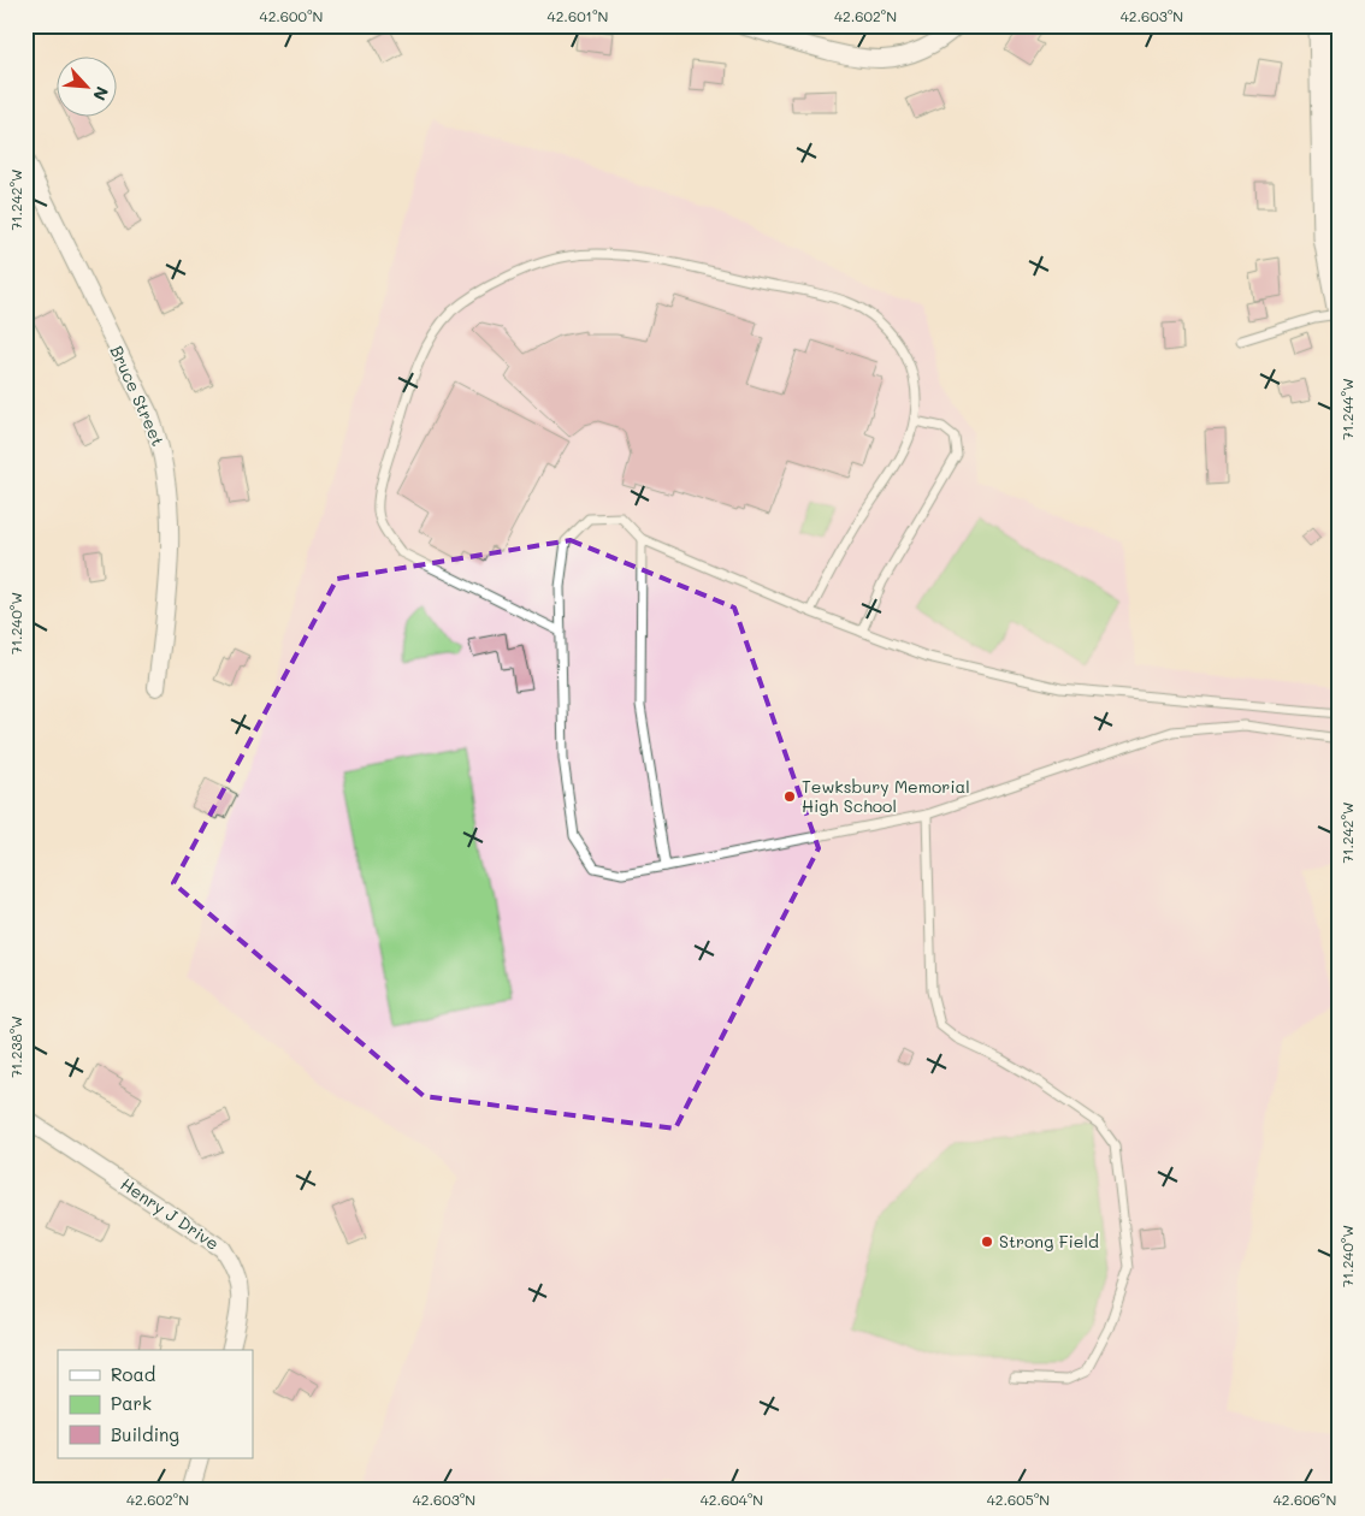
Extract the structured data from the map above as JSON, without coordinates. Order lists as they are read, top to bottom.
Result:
{
  "streets": {
    "street": ["Bruce Street", "Henry J Drive"]
  },
  "places": ["Tewksbury Memorial High School", "Strong Field"],
  "legend": ["Road", "Park", "Building"],
  "north": "bottom right",
  "coordinates": [
    "42.600°N",
    "42.601°N",
    "42.602°N",
    "42.603°N",
    "71.242°W",
    "71.244°W",
    "71.240°W",
    "71.238°W",
    "42.604°N",
    "42.605°N",
    "42.606°N"
  ]
}
